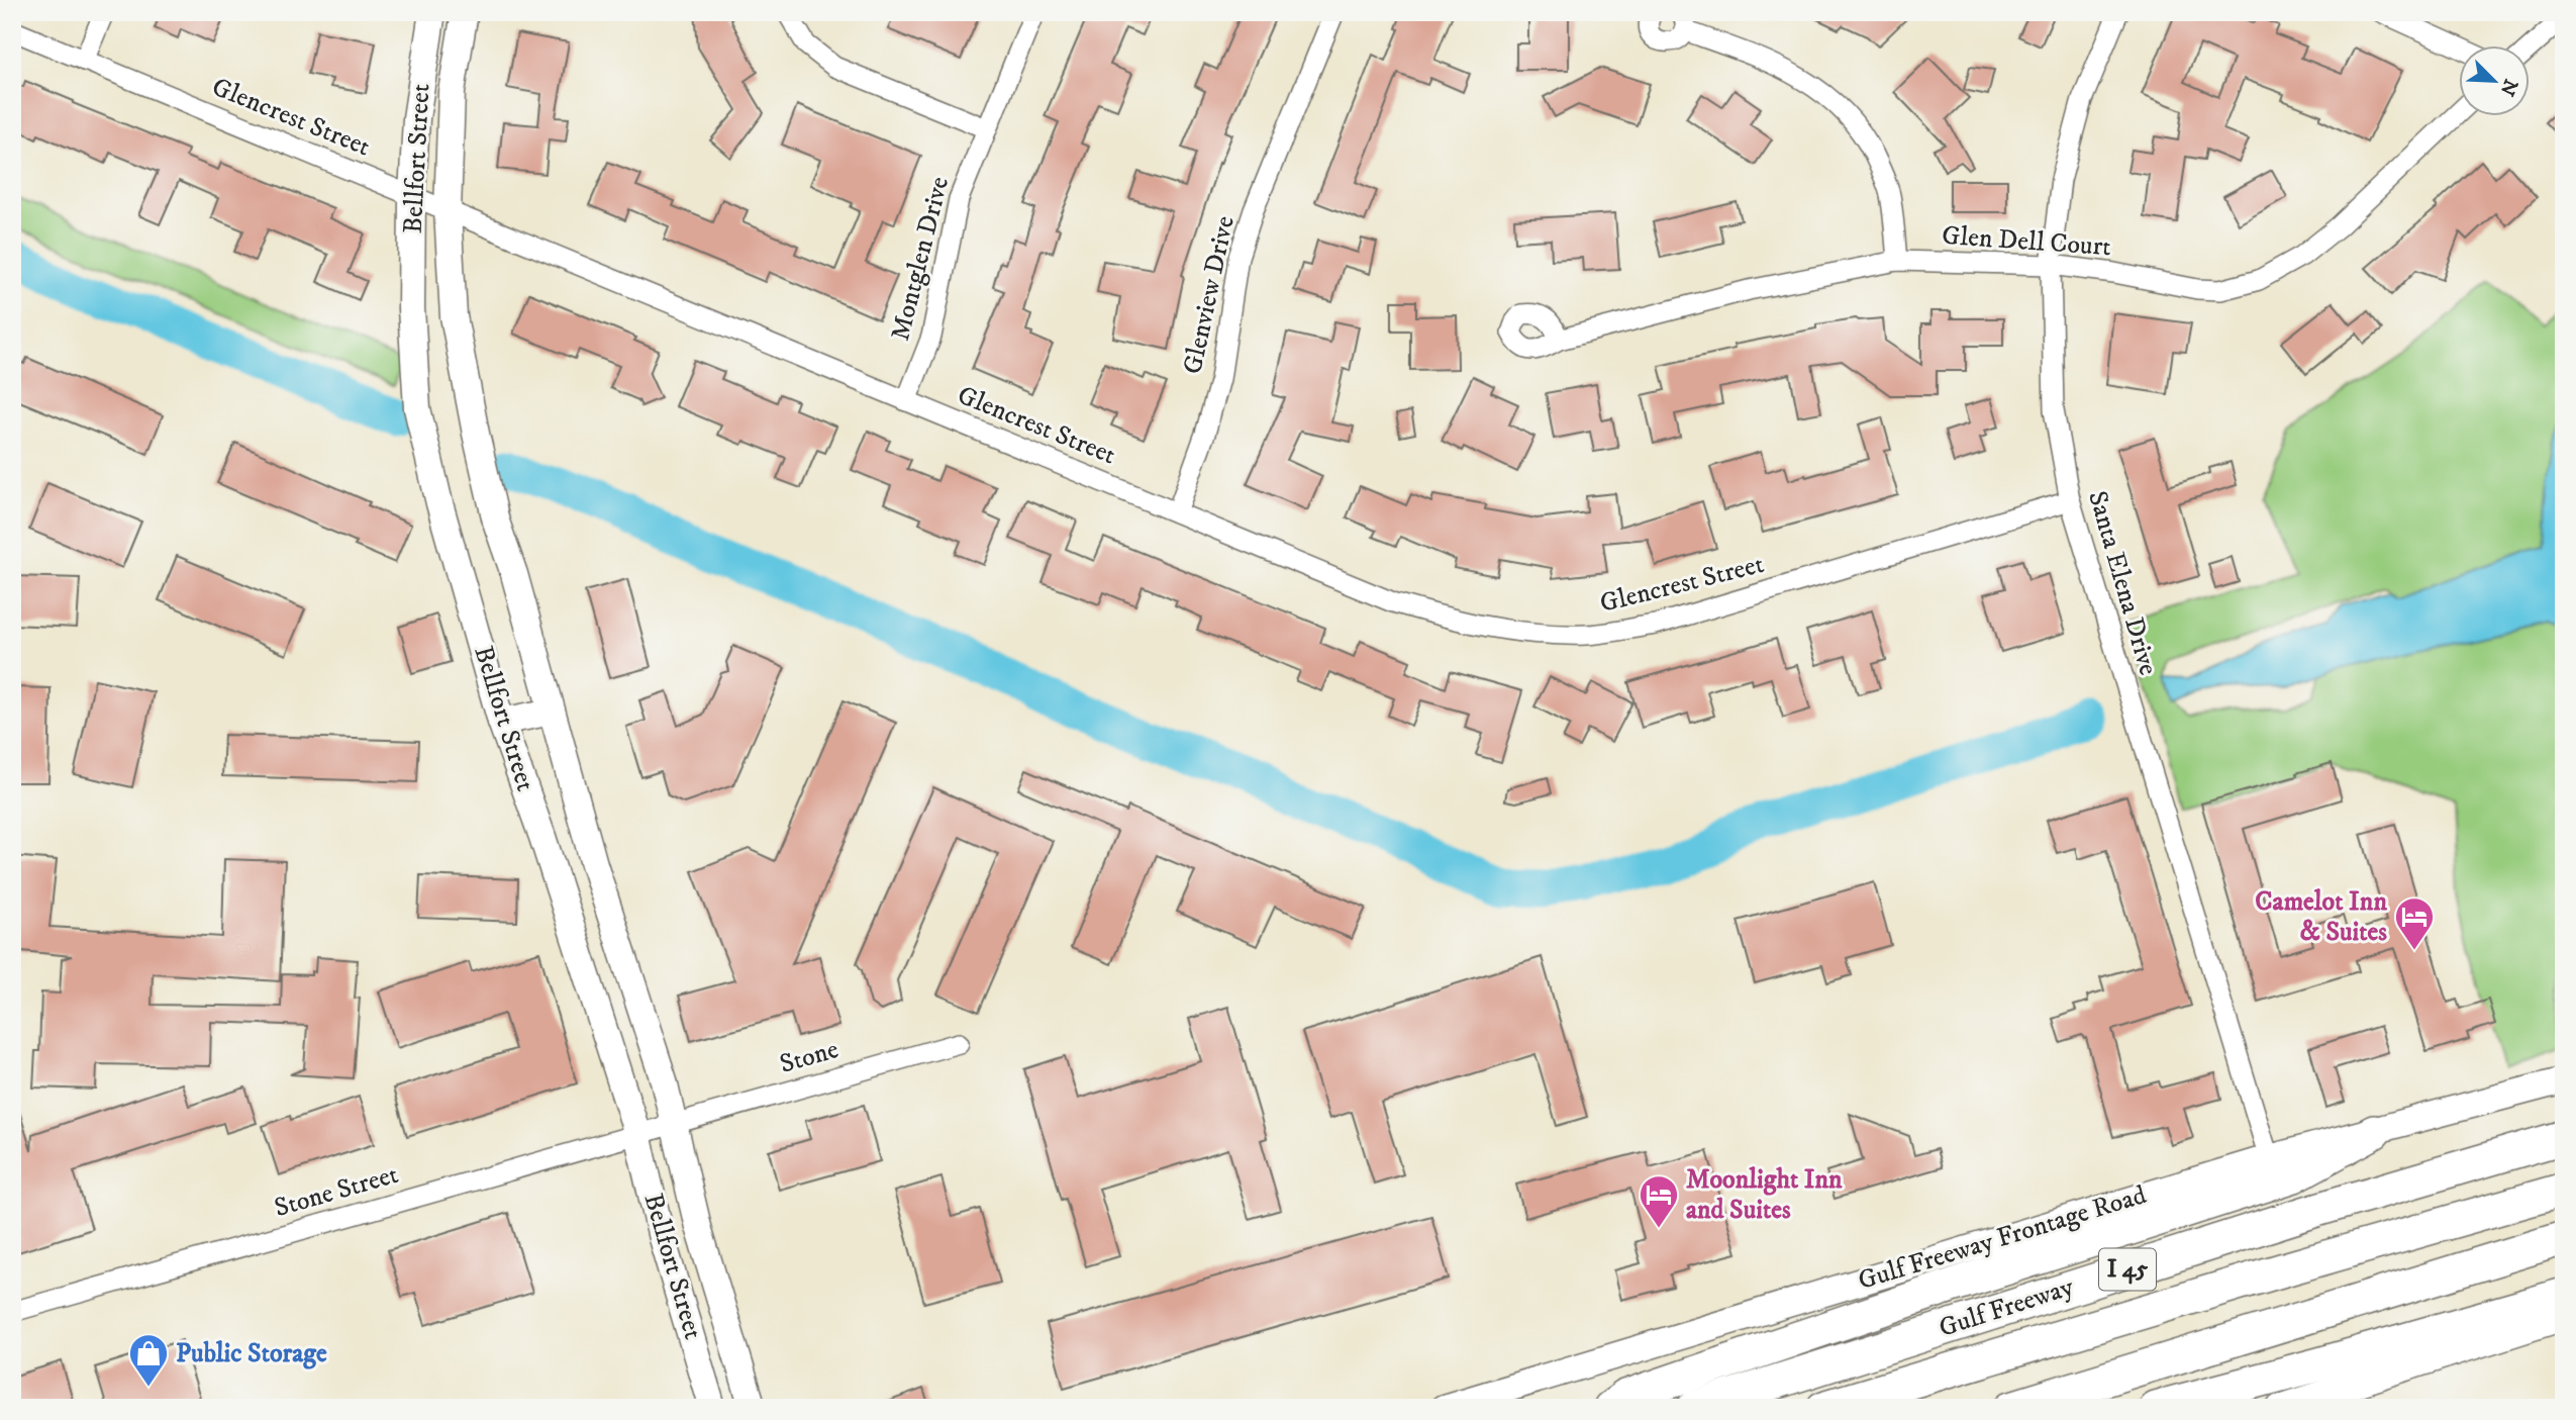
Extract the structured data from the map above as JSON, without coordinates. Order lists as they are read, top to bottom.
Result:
{
  "streets": {
    "highway": ["I 45", "Gulf Freeway"],
    "main road": ["Bellfort Street", "Gulf Freeway Frontage Road"],
    "street": [
      "Glencrest Street",
      "Glen Dell Court",
      "Montglen Drive",
      "Glenview Drive",
      "Santa Elena Drive",
      "Stone",
      "Stone Street"
    ]
  },
  "crossings": [
    ["Glencrest Street", "Bellfort Street"],
    ["Glencrest Street", "Montglen Drive"],
    ["Glencrest Street", "Glenview Drive"],
    ["Glencrest Street", "Santa Elena Drive"],
    ["Bellfort Street", "Stone"],
    ["Bellfort Street", "Stone Street"],
    ["Glen Dell Court", "Santa Elena Drive"],
    ["Santa Elena Drive", "Gulf Freeway Frontage Road"],
    ["Stone", "Stone Street"]
  ],
  "places": {
    "hotel": ["Camelot Inn & Suites", "Moonlight Inn and Suites"],
    "shop": ["Public Storage"]
  },
  "north": "bottom right"
}
